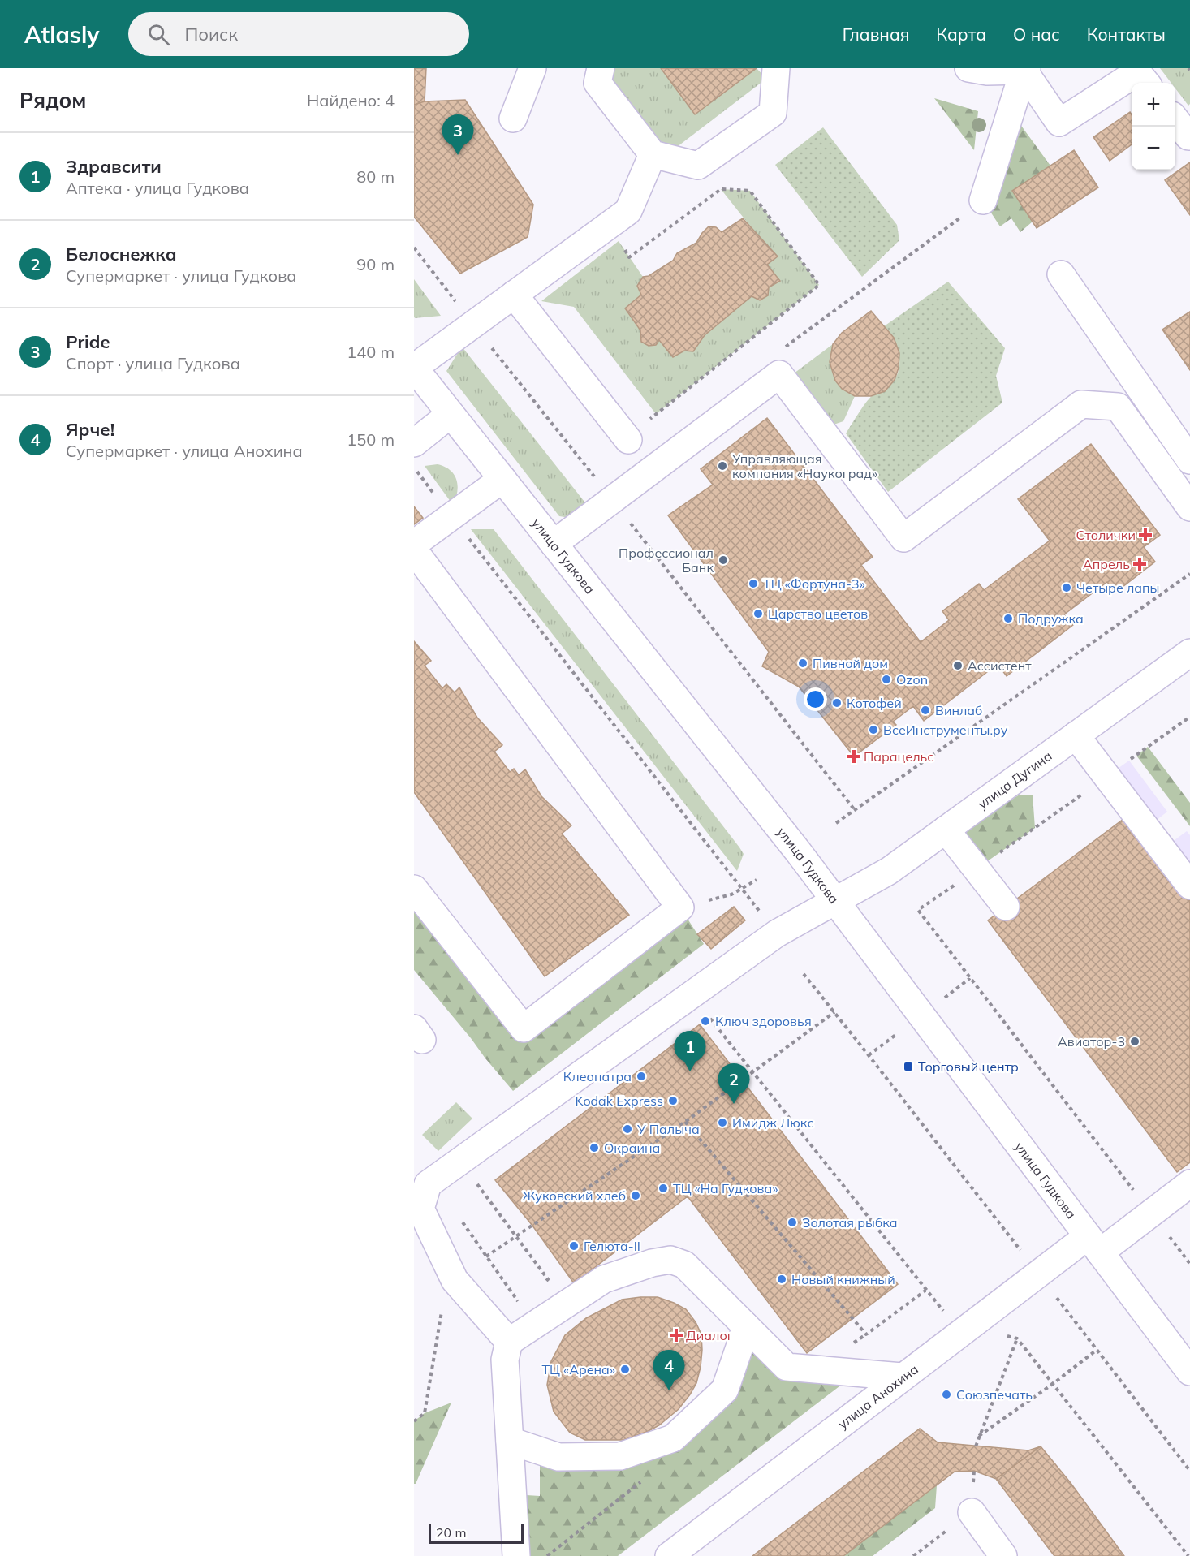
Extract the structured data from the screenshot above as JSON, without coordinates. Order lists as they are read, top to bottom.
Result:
{
  "streets": {
    "street": ["улица Гудкова", "улица Дугина", "улица Анохина"]
  },
  "crossings": [
    ["улица Гудкова", "улица Дугина"],
    ["улица Гудкова", "улица Анохина"]
  ],
  "places": {
    "other": [
      "Управляющая компания «Наукоград»",
      "Профессионал Банк",
      "ТЦ «Фортуна-3»",
      "Четыре лапы",
      "Царство цветов",
      "Подружка",
      "Пивной дом",
      "Ассистент",
      "Ozon",
      "Котофей",
      "Винлаб",
      "ВсеИнструменты.ру",
      "Ключ здоровья",
      "Авиатор-3",
      "Клеопатра",
      "Kodak Express",
      "Имидж Люкс",
      "У Палыча",
      "Окраина",
      "ТЦ «На Гудкова»",
      "Жуковский хлеб",
      "Золотая рыбка",
      "Гелюта-II",
      "Новый книжный",
      "ТЦ «Арена»",
      "Союзпечать"
    ],
    "health": [
      "Столички",
      "Апрель",
      "Парацельс",
      "Диалог"
    ],
    "transit": ["Торговый центр"]
  },
  "scale_bar": "20 m",
  "page": {
    "header": "Atlasly",
    "search": "Поиск",
    "nav": [
      "Главная",
      "Карта",
      "О нас",
      "Контакты"
    ],
    "heading": ["Рядом", "Найдено: 4"],
    "map_buttons": ["+", "−"],
    "pins": [
      "3",
      "1",
      "2",
      "4"
    ],
    "list": [
      {
        "mark": "1",
        "name": "Здравсити",
        "note": "Аптека · улица Гудкова",
        "value": "80 m"
      },
      {
        "mark": "2",
        "name": "Белоснежка",
        "note": "Супермаркет · улица Гудкова",
        "value": "90 m"
      },
      {
        "mark": "3",
        "name": "Pride",
        "note": "Спорт · улица Гудкова",
        "value": "140 m"
      },
      {
        "mark": "4",
        "name": "Ярче!",
        "note": "Супермаркет · улица Анохина",
        "value": "150 m"
      }
    ],
    "scale": "20 m"
  }
}
